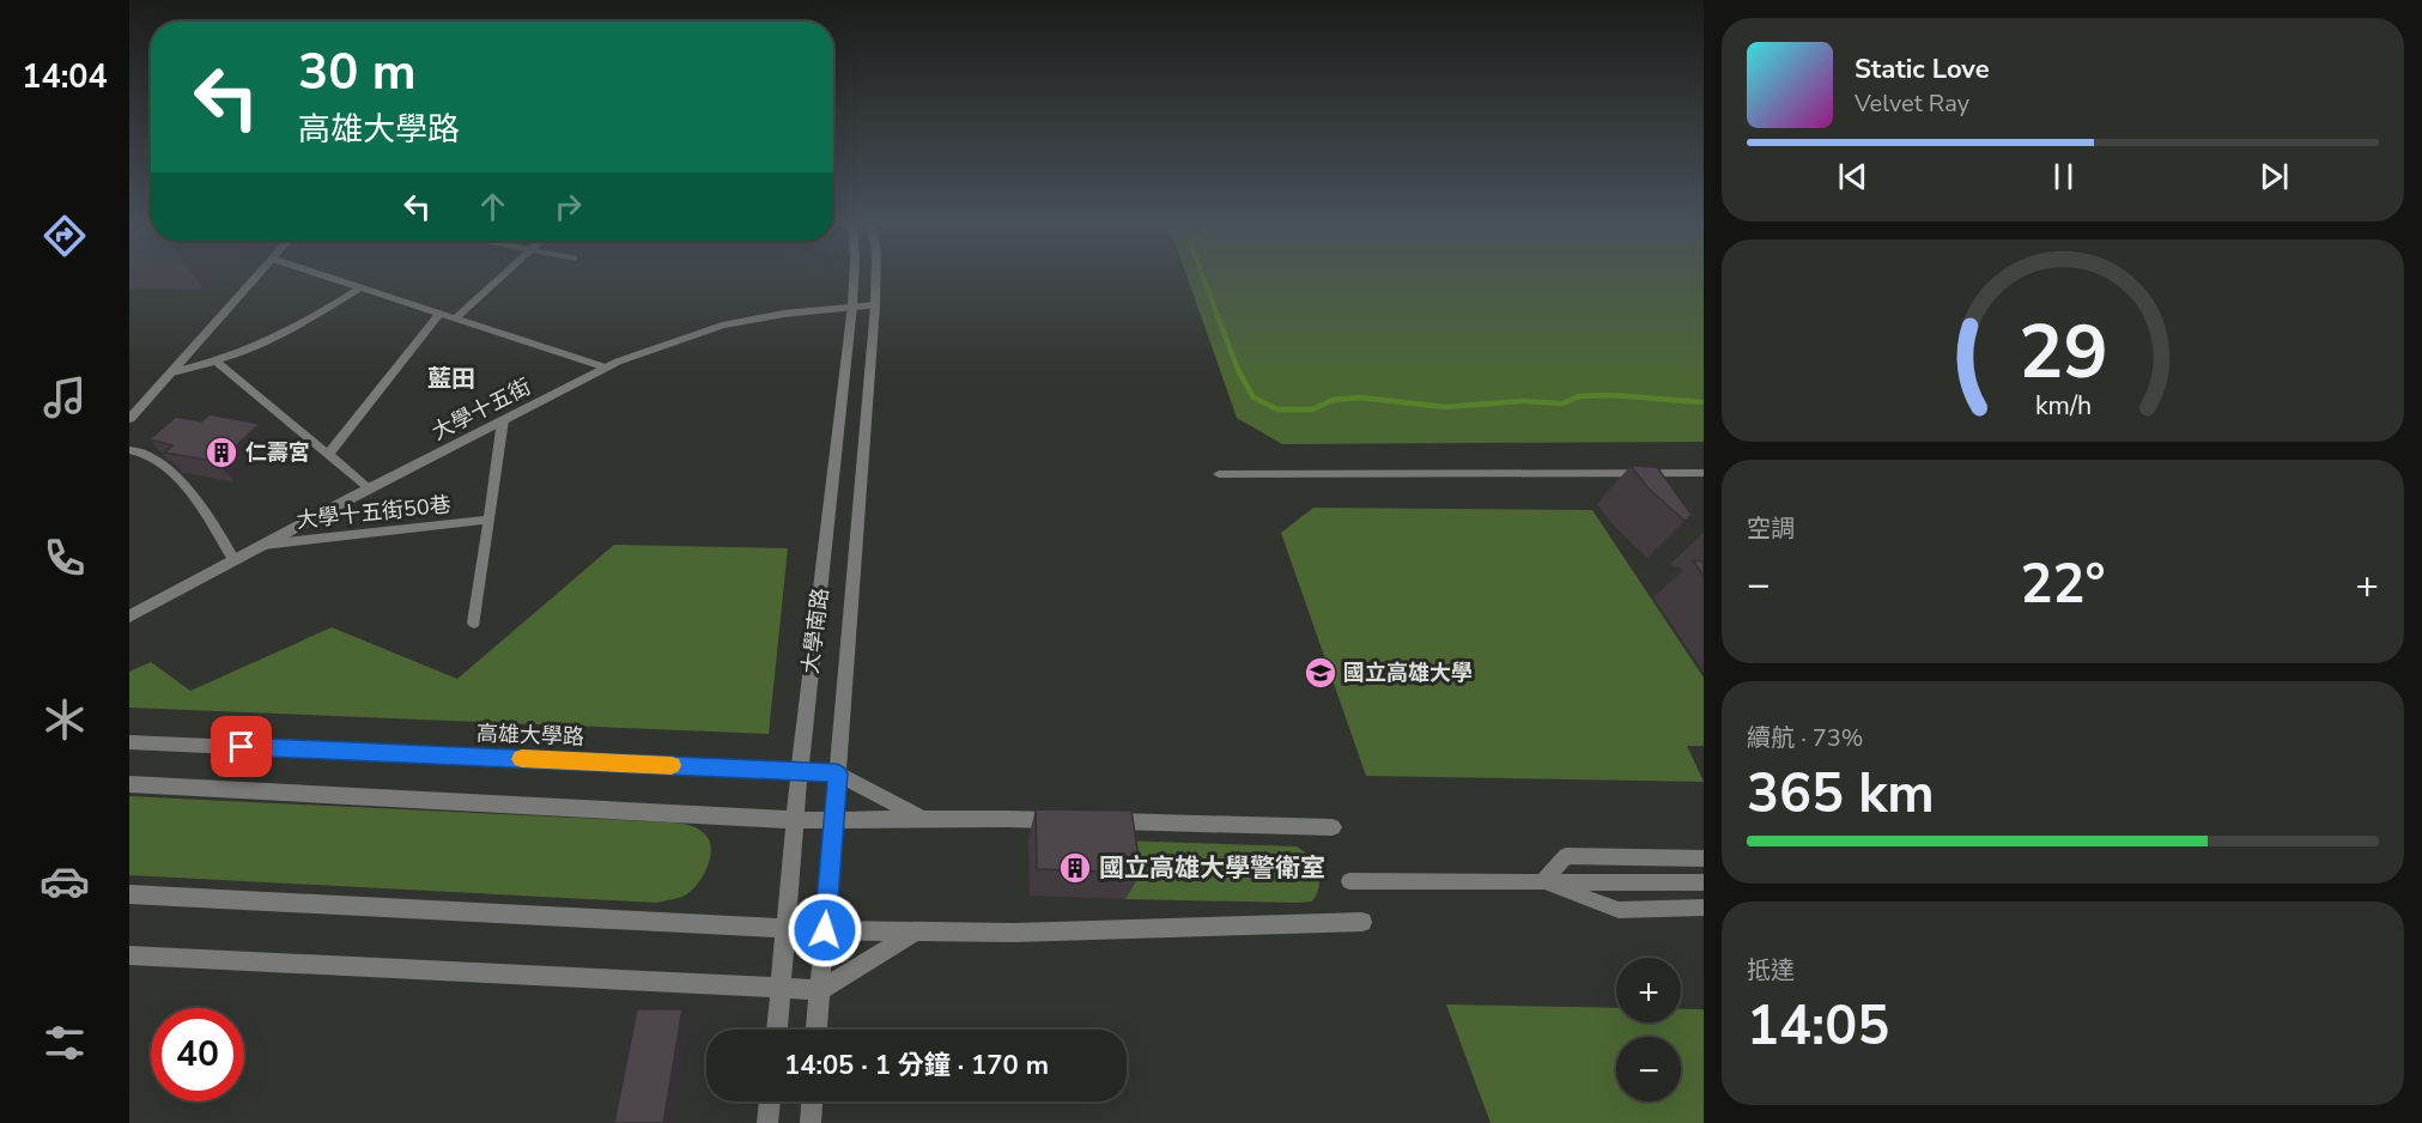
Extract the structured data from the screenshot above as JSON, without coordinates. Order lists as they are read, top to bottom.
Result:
{
  "streets": {
    "street": ["大學十五街", "大學南路", "高雄大學路"],
    "lane": ["大學十五街50巷"]
  },
  "crossings": [
    ["大學十五街", "大學十五街50巷"],
    ["大學十五街", "大學南路"],
    ["大學南路", "高雄大學路"]
  ],
  "districts": ["藍田"],
  "places": {
    "building": ["仁壽宮", "國立高雄大學警衛室"],
    "school or university": ["國立高雄大學"]
  },
  "page": {
    "tabs": "14:04",
    "turn": ["30 m", "高雄大學路"],
    "song": ["Static Love", "Velvet Ray"],
    "tile": [
      "空調",
      ["續航 · 73%", "365 km"],
      ["抵達", "14:05"]
    ],
    "heat": ["−", "22°", "+"],
    "map_buttons": ["+", "−"],
    "limit": "40",
    "trip": "14:05 · 1 分鐘 · 170 m",
    "gauge": ["29", "km/h"]
  }
}
